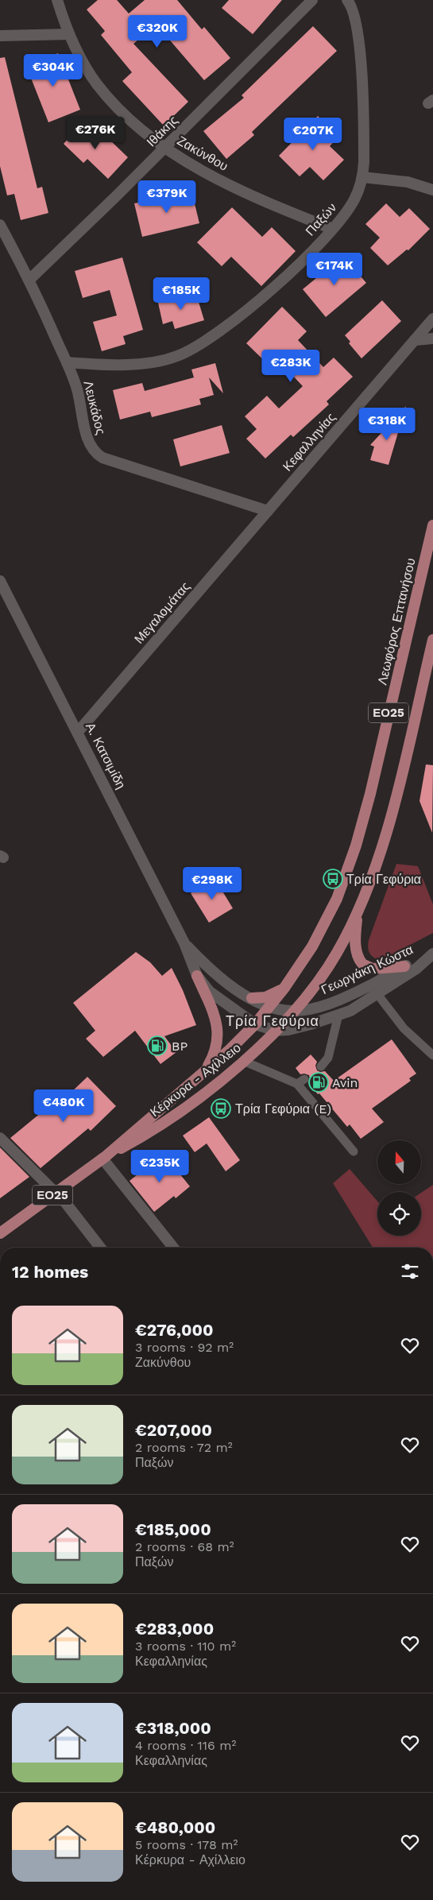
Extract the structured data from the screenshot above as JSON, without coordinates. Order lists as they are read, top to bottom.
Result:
{
  "streets": {
    "main road": ["Λεωφόρος Επτανήσου", "ΕΟ25", "Κέρκυρα - Αχίλλειο"],
    "street": [
      "Ιθάκης",
      "Ζακύνθου",
      "Παξών",
      "Λευκάδος",
      "Κεφαλληνίας",
      "Μεγαλομάτας",
      "Α. Κατσιμίδη",
      "Γεωργάκη Κώστα"
    ]
  },
  "crossings": [
    ["Ιθάκης", "Ζακύνθου"],
    ["Ιθάκης", "Λευκάδος"],
    ["Ζακύνθου", "Παξών"],
    ["Παξών", "Λευκάδος"],
    ["Λευκάδος", "Κεφαλληνίας"],
    ["Λευκάδος", "Μεγαλομάτας"],
    ["Κεφαλληνίας", "Μεγαλομάτας"],
    ["Μεγαλομάτας", "Α. Κατσιμίδη"],
    ["Λεωφόρος Επτανήσου", "Α. Κατσιμίδη"],
    ["Λεωφόρος Επτανήσου", "Γεωργάκη Κώστα"],
    ["Λεωφόρος Επτανήσου", "Κέρκυρα - Αχίλλειο"],
    ["ΕΟ25", "Γεωργάκη Κώστα"],
    ["ΕΟ25", "Κέρκυρα - Αχίλλειο"],
    ["Α. Κατσιμίδη", "Γεωργάκη Κώστα"],
    ["Α. Κατσιμίδη", "Κέρκυρα - Αχίλλειο"],
    ["Γεωργάκη Κώστα", "Κέρκυρα - Αχίλλειο"]
  ],
  "districts": ["Τρία Γεφύρια"],
  "places": {
    "bus stop": ["Τρία Γεφύρια", "Τρία Γεφύρια (E)"],
    "fuel station": ["BP", "Avin"]
  },
  "north": "top",
  "page": {
    "price": [
      "€320K",
      "€304K",
      "€276K",
      "€207K",
      "€379K",
      "€174K",
      "€185K",
      "€283K",
      "€318K",
      "€298K",
      "€480K",
      "€235K"
    ],
    "heading": "12 homes",
    "list": [
      {
        "name": "€276,000",
        "note": "3 rooms · 92 m² · Ζακύνθου"
      },
      {
        "name": "€207,000",
        "note": "2 rooms · 72 m² · Παξών"
      },
      {
        "name": "€185,000",
        "note": "2 rooms · 68 m² · Παξών"
      },
      {
        "name": "€283,000",
        "note": "3 rooms · 110 m² · Κεφαλληνίας"
      },
      {
        "name": "€318,000",
        "note": "4 rooms · 116 m² · Κεφαλληνίας"
      },
      {
        "name": "€480,000",
        "note": "5 rooms · 178 m² · Κέρκυρα - Αχίλλειο"
      }
    ]
  }
}
